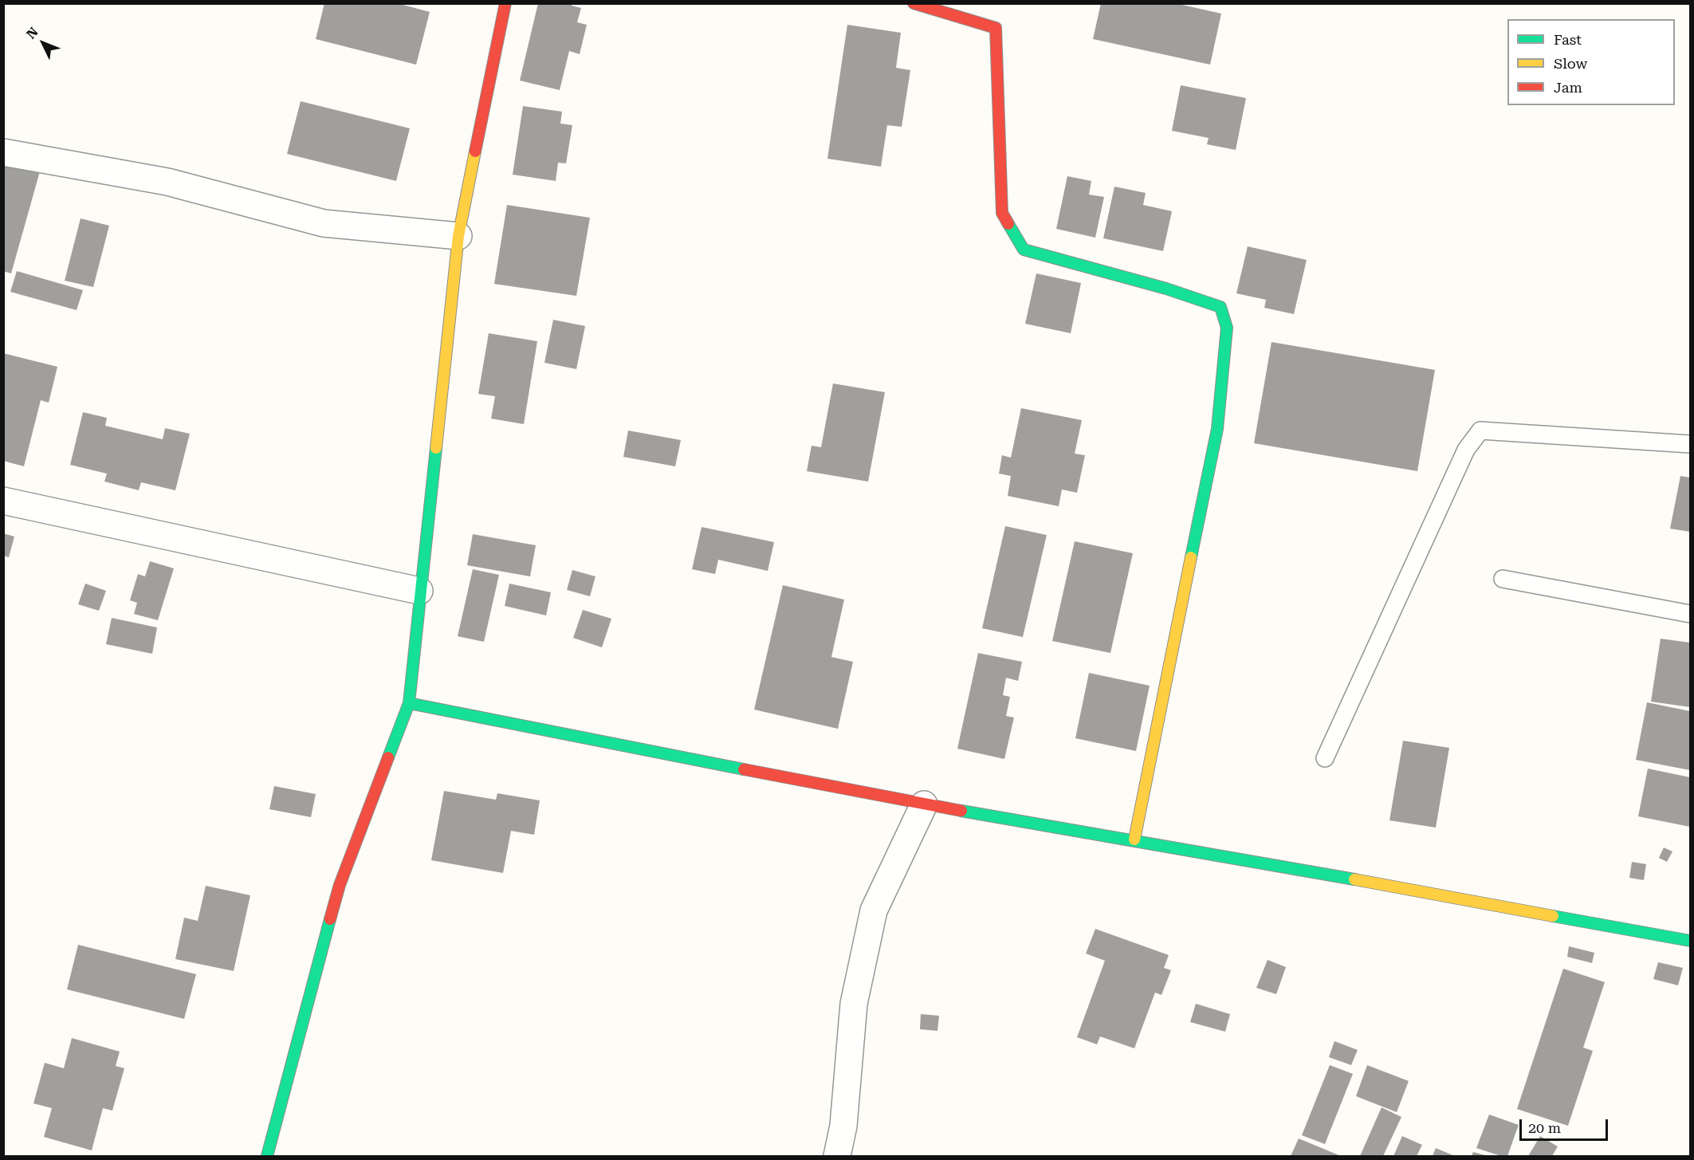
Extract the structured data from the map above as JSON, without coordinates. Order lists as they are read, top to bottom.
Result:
{
  "legend": ["Fast", "Slow", "Jam"],
  "scale_bar": "20 m",
  "north": "top left"
}
